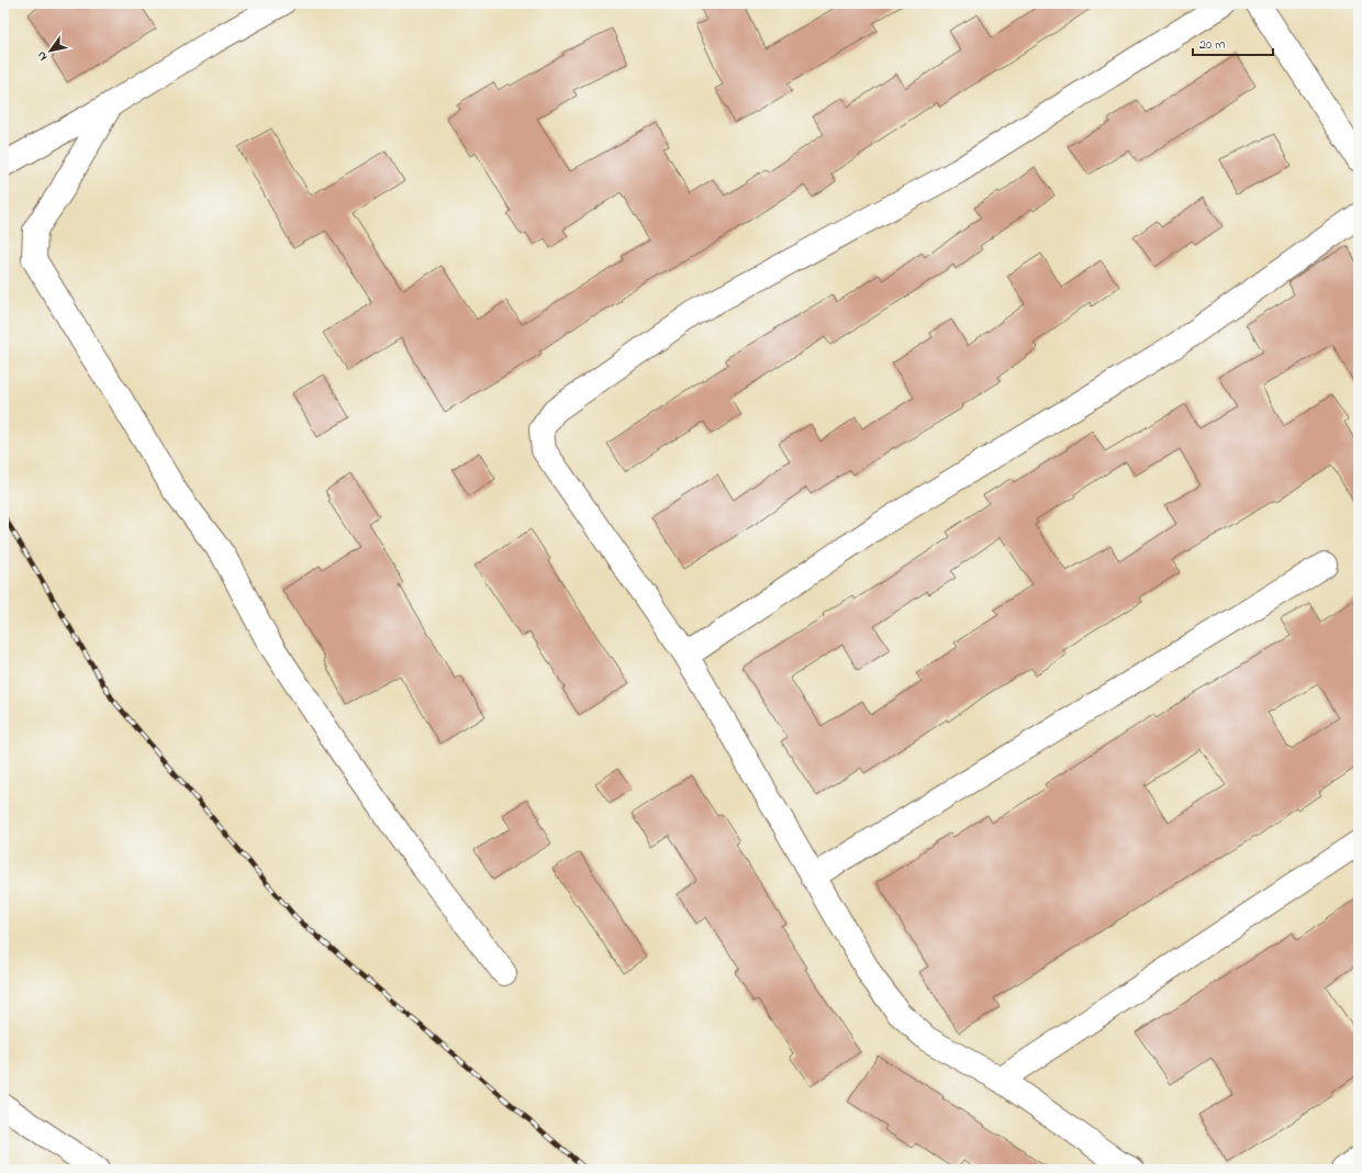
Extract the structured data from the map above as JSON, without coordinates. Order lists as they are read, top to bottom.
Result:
{
  "scale_bar": "20 m",
  "north": "bottom left"
}
